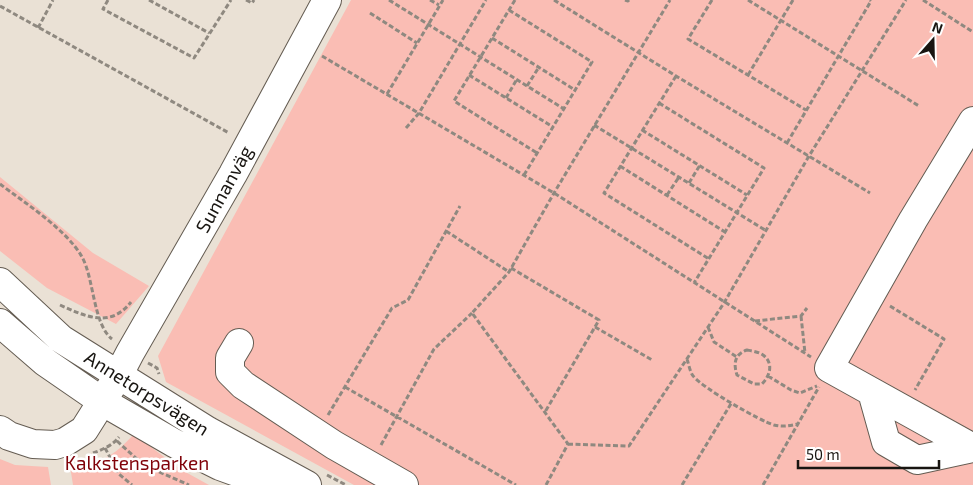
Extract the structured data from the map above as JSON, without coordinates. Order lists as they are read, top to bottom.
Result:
{
  "streets": {
    "main road": ["Sunnanväg", "Annetorpsvägen"]
  },
  "crossings": [
    ["Sunnanväg", "Annetorpsvägen"]
  ],
  "parks": ["Kalkstensparken"],
  "scale_bar": "50 m",
  "north": "top"
}
